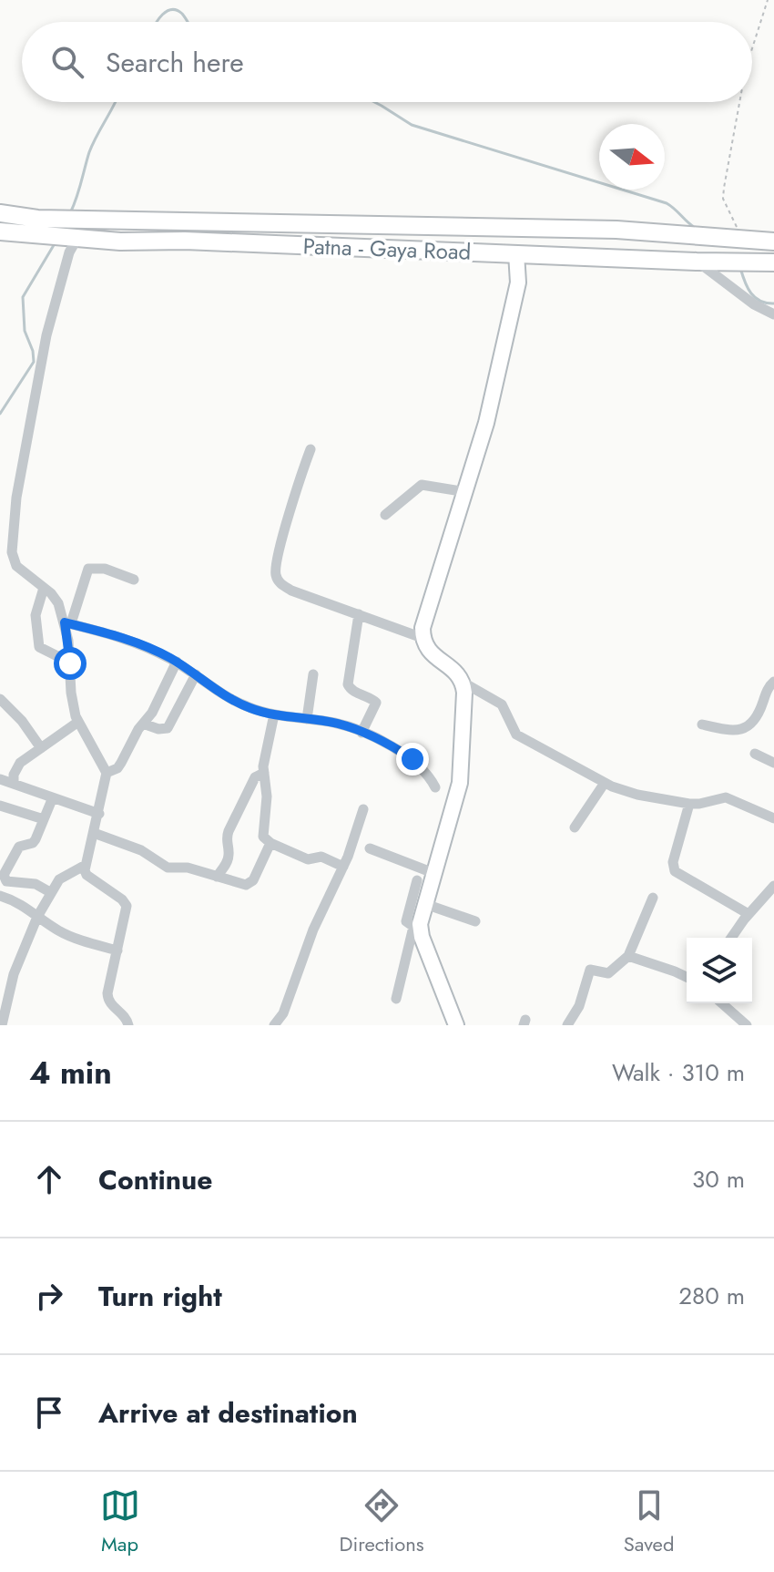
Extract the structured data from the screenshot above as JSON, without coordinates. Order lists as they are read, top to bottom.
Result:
{
  "streets": {
    "main road": ["Patna - Gaya Road"]
  },
  "north": "right",
  "page": {
    "search": "Search here",
    "heading": ["4 min", "Walk · 310 m"],
    "list": [
      ["Continue", "30 m"],
      ["Turn right", "280 m"],
      "Arrive at destination"
    ],
    "nav": ["Map", "Directions", "Saved"]
  }
}
